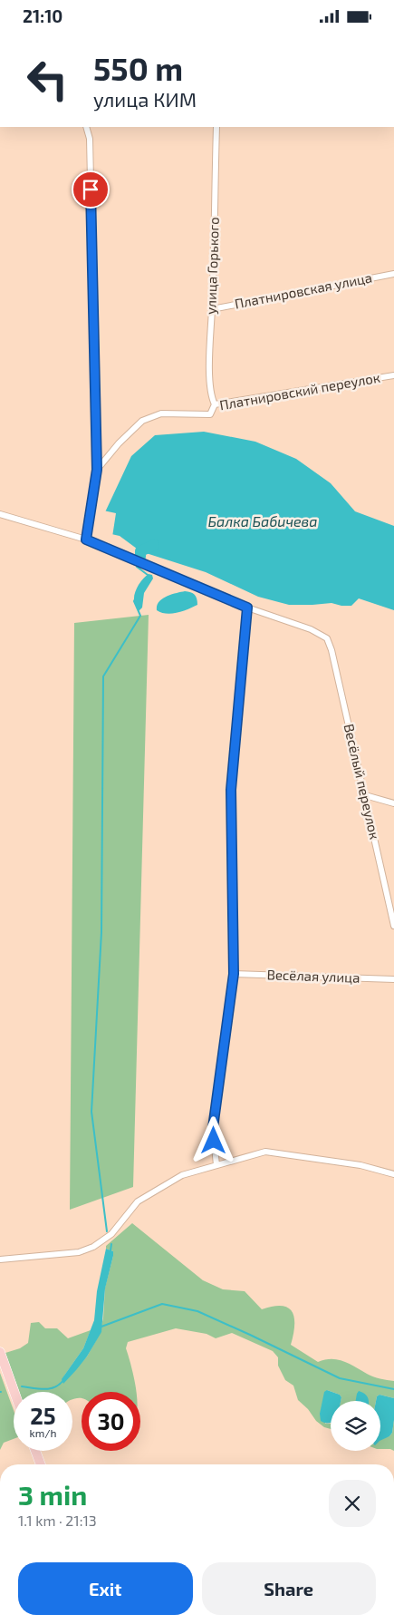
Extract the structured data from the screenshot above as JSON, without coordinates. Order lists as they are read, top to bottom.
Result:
{
  "streets": {
    "street": [
      "улица Горького",
      "Платнировская улица",
      "Платнировский переулок",
      "Весёлый переулок",
      "Весёлая улица"
    ]
  },
  "crossings": [
    ["улица Горького", "Платнировская улица"],
    ["улица Горького", "Платнировский переулок"]
  ],
  "water": ["Балка Бабичева"],
  "page": {
    "status": "21:10",
    "turn": ["550 m", "улица КИМ"],
    "speed": "25 km/h",
    "limit": "30",
    "heading": ["3 min", "1.1 km · 21:13"],
    "buttons": ["Exit", "Share"]
  }
}
